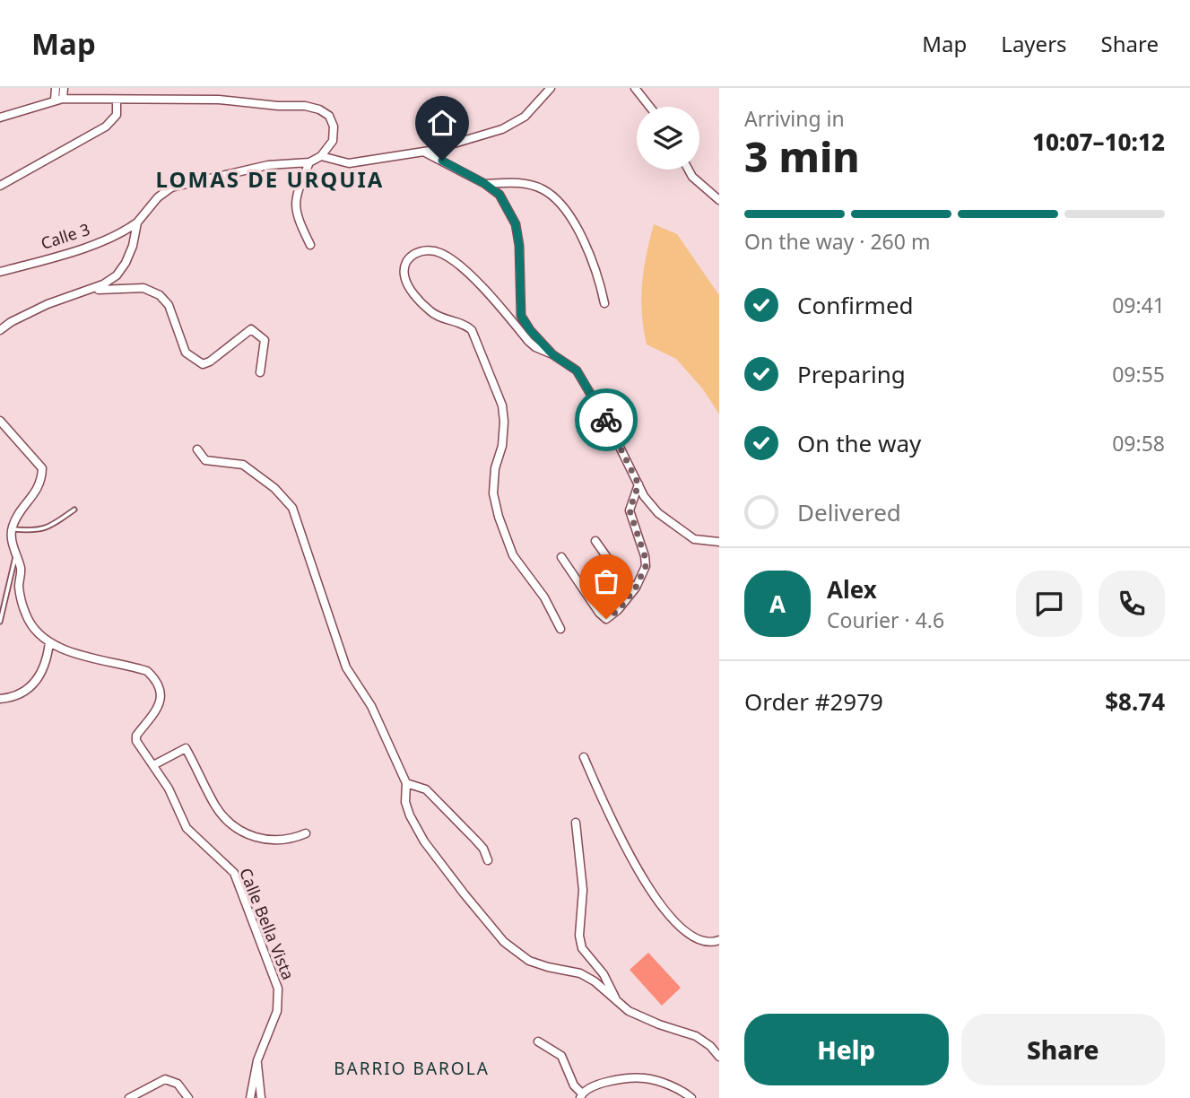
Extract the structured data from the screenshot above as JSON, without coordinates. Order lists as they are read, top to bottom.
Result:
{
  "streets": {
    "street": ["Calle 3", "Calle Bella Vista"]
  },
  "districts": ["LOMAS DE URQUIA", "BARRIO BAROLA"],
  "page": {
    "header": "Map",
    "nav": ["Map", "Layers", "Share"],
    "heading": ["3 min", "Arriving in", "10:07–10:12"],
    "panel": [
      "Alex",
      "Courier · 4.6",
      "Order #2979",
      "$8.74"
    ],
    "bar": "On the way · 260 m",
    "list": [
      ["Confirmed", "09:41"],
      ["Preparing", "09:55"],
      ["On the way", "09:58"],
      "Delivered"
    ],
    "round": "A",
    "buttons": ["Help", "Share"]
  }
}
